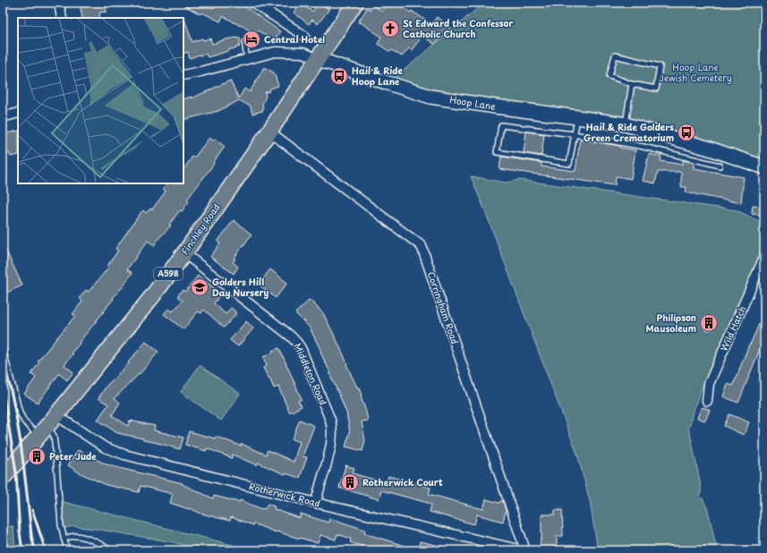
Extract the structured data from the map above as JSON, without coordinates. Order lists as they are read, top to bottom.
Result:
{
  "streets": {
    "main road": ["Finchley Road", "A598"],
    "street": [
      "Hoop Lane",
      "Corringham Road",
      "Wild Hatch",
      "Middleton Road",
      "Rotherwick Road"
    ]
  },
  "crossings": [
    ["Hoop Lane", "Finchley Road"],
    ["Finchley Road", "Corringham Road"],
    ["Finchley Road", "Middleton Road"],
    ["Finchley Road", "Rotherwick Road"],
    ["Corringham Road", "Rotherwick Road"],
    ["Middleton Road", "Rotherwick Road"]
  ],
  "parks": ["Hoop Lane Jewish Cemetery"],
  "places": {
    "church": ["St Edward the Confessor Catholic Church"],
    "hotel": ["Central Hotel"],
    "bus stop": ["Hail & Ride Hoop Lane", "Hail & Ride Golders Green Crematorium"],
    "school or university": ["Golders Hill Day Nursery"],
    "building": ["Philipson Mausoleum", "Peter Jude", "Rotherwick Court"]
  }
}
